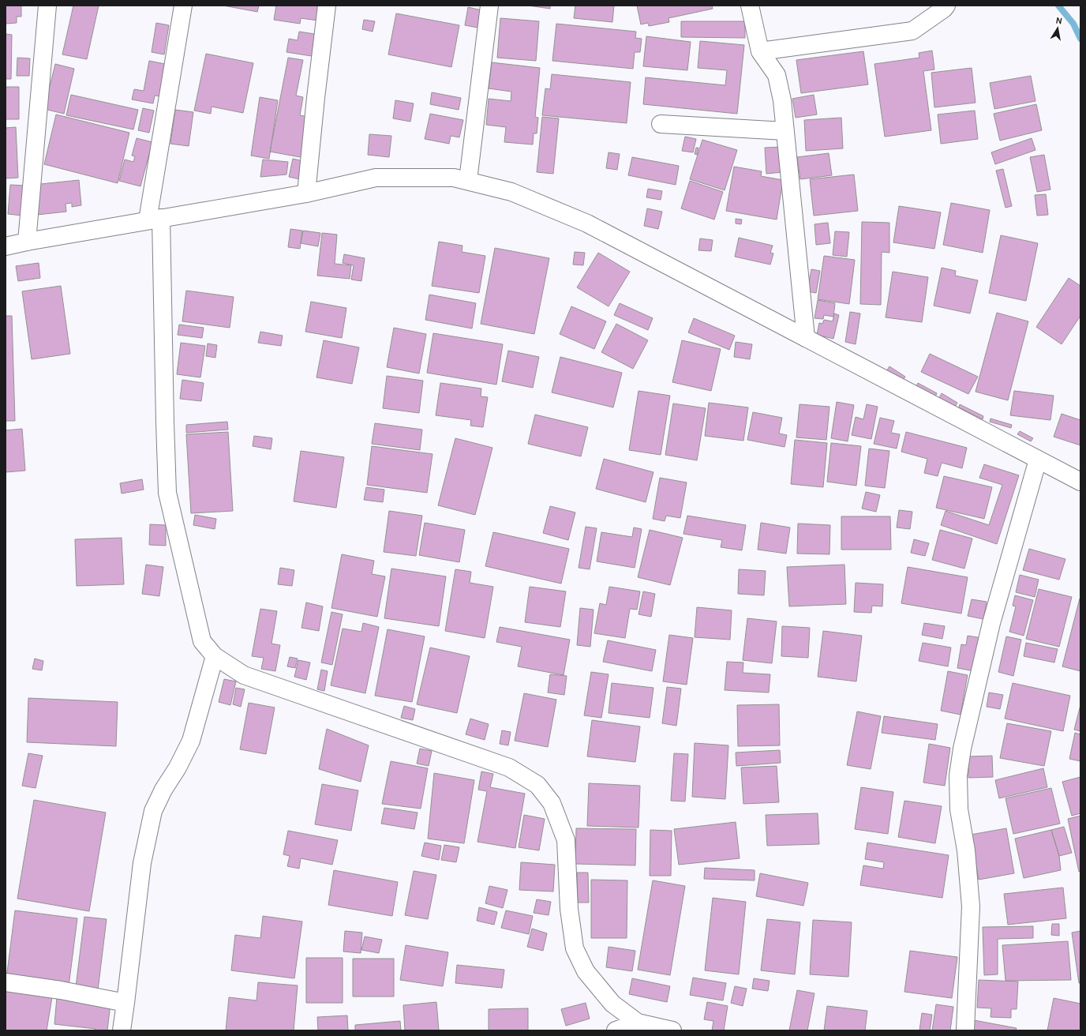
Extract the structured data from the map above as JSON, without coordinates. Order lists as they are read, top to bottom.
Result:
{
  "north": "top"
}
